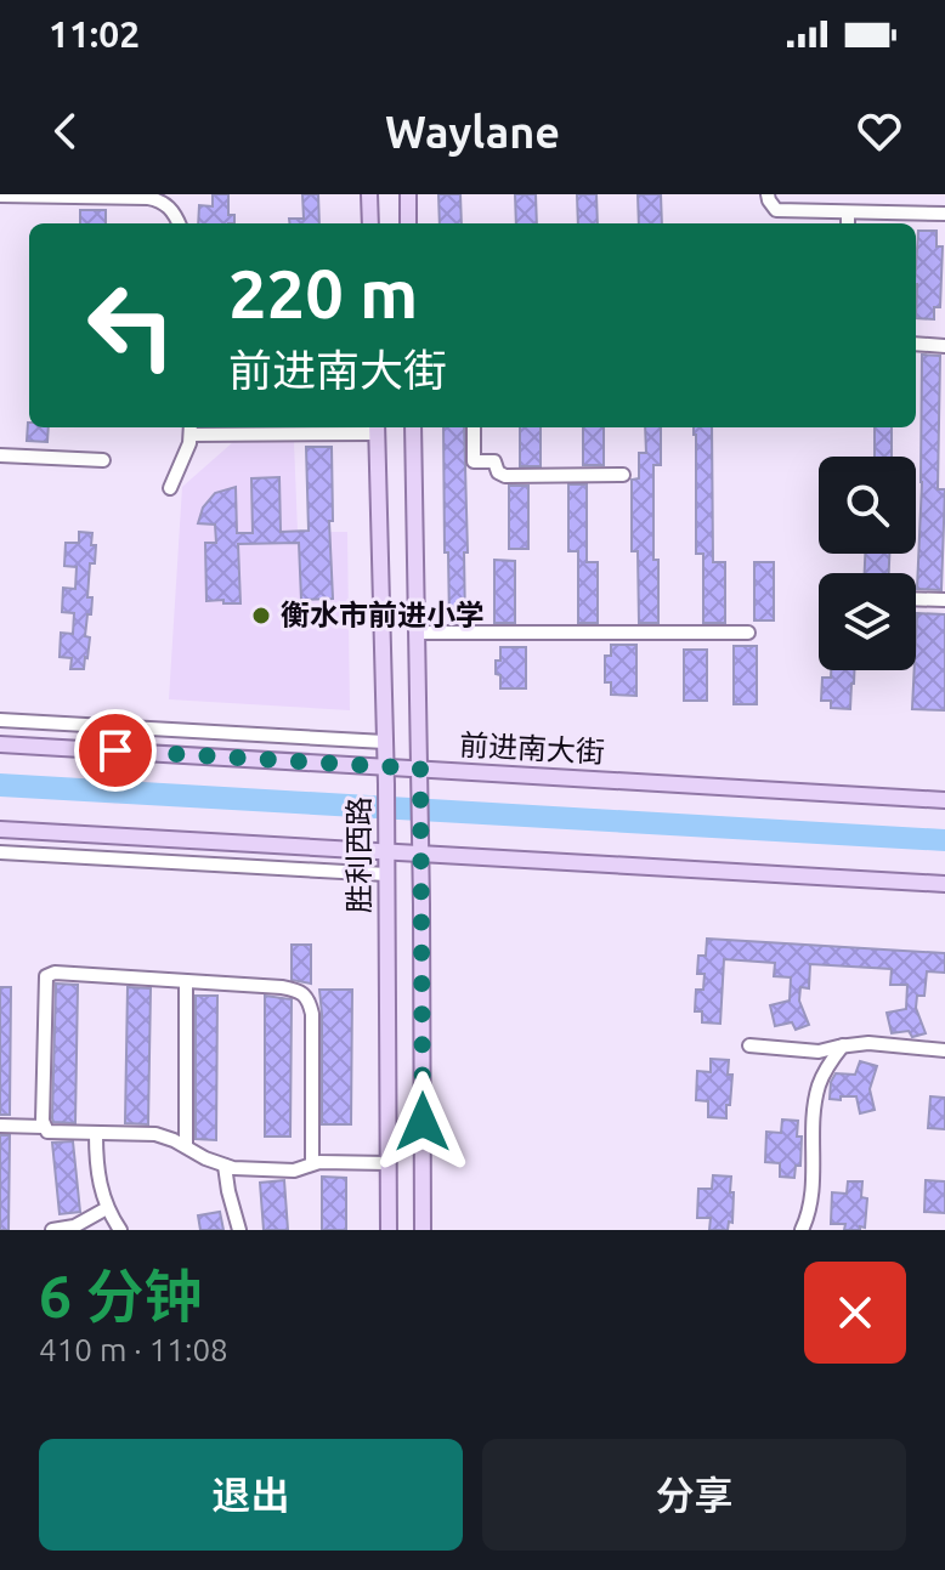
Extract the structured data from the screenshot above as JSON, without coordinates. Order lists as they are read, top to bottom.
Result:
{
  "streets": {
    "main road": ["前进南大街", "胜利西路"]
  },
  "crossings": [
    ["前进南大街", "胜利西路"]
  ],
  "places": ["衡水市前进小学"],
  "page": {
    "status": "11:02",
    "header": "Waylane",
    "turn": ["220 m", "前进南大街"],
    "heading": ["6 分钟", "410 m · 11:08"],
    "buttons": ["退出", "分享"]
  }
}
